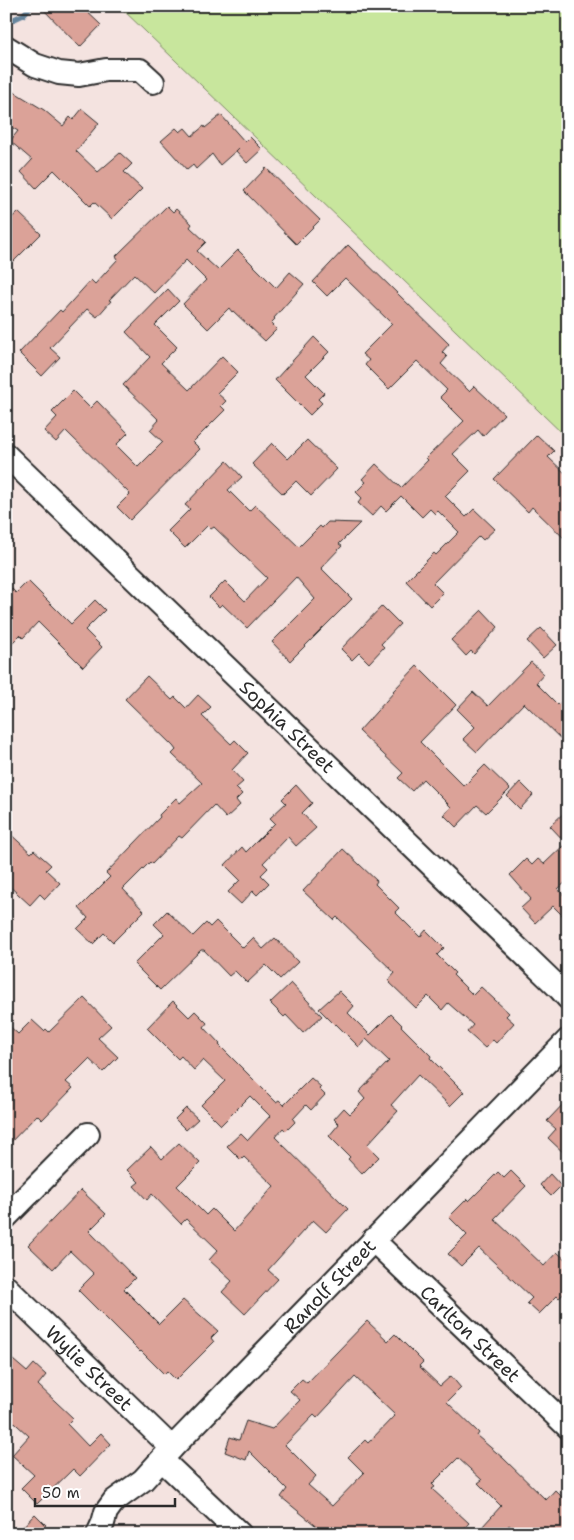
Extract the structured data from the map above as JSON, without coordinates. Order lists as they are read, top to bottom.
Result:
{
  "streets": {
    "street": [
      "Sophia Street",
      "Ranolf Street",
      "Carlton Street",
      "Wylie Street"
    ]
  },
  "crossings": [
    ["Ranolf Street", "Carlton Street"],
    ["Ranolf Street", "Wylie Street"]
  ],
  "scale_bar": "50 m"
}
